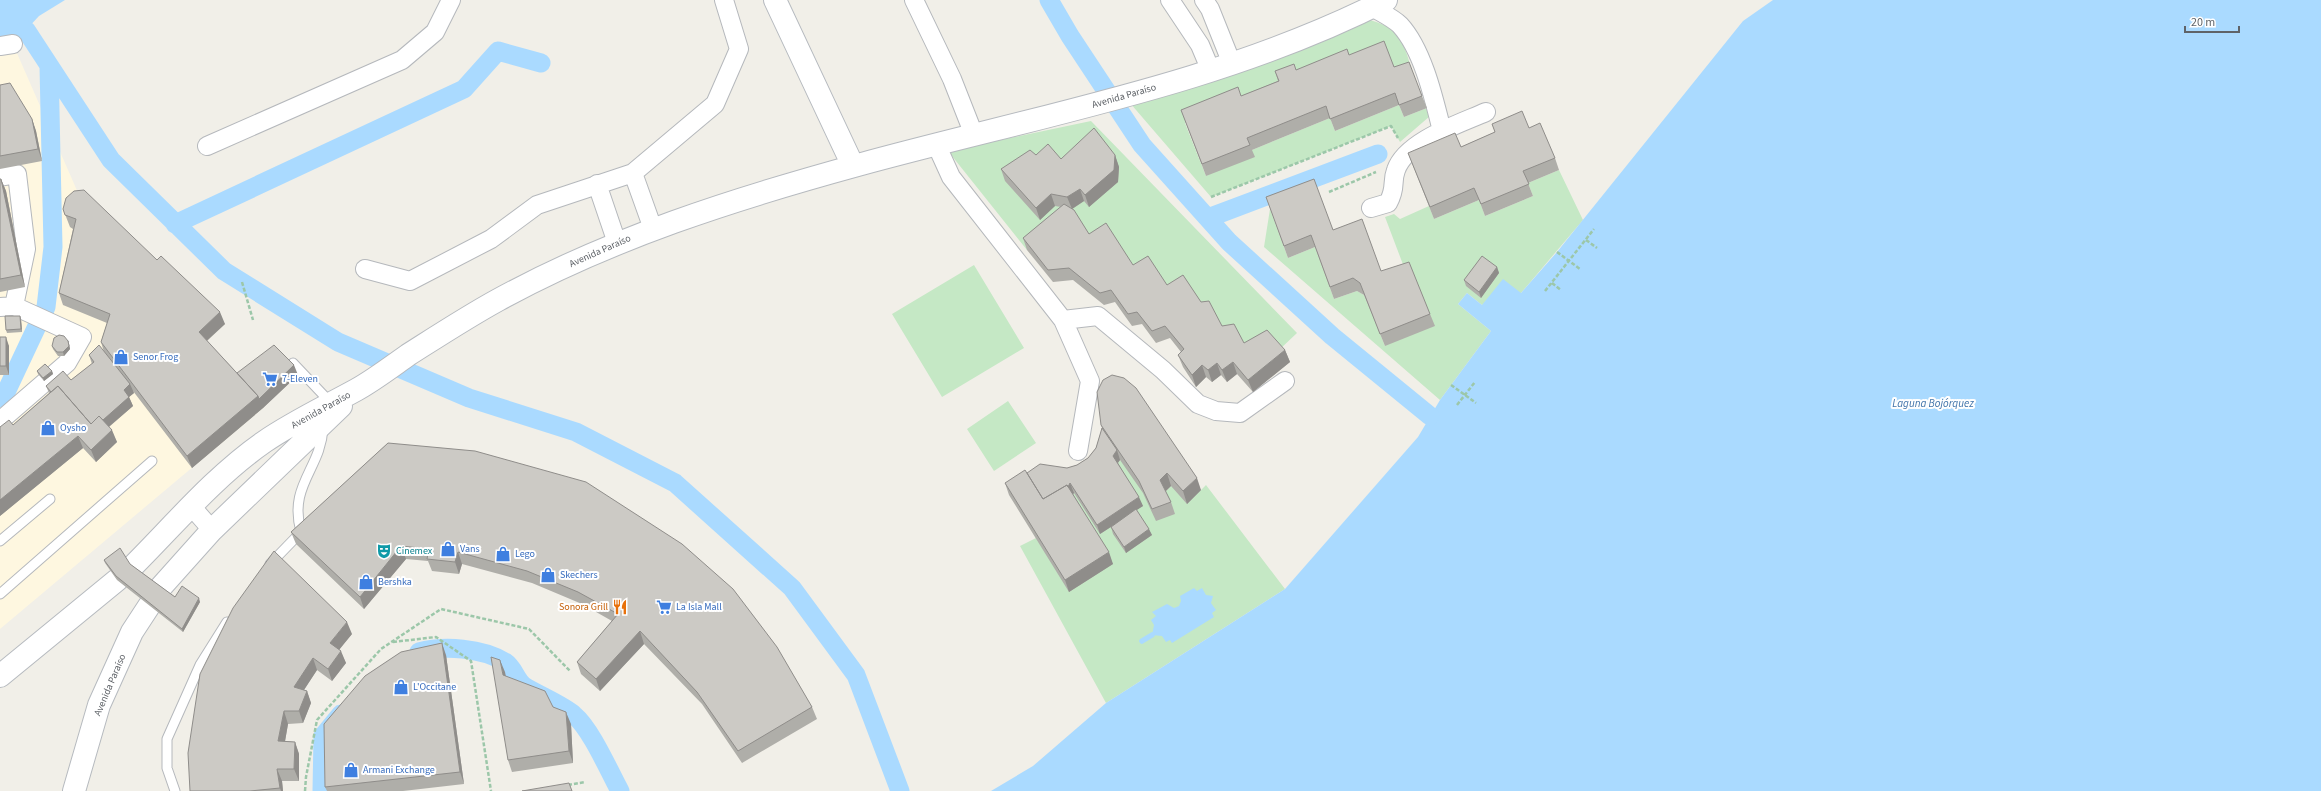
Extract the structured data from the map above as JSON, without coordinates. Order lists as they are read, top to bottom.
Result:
{
  "streets": {
    "street": ["Avenida Paraíso"]
  },
  "water": ["Laguna Bojórquez"],
  "places": {
    "shop": [
      "Senor Frog",
      "Oysho",
      "Vans",
      "Lego",
      "Skechers",
      "Bershka",
      "L'Occitane",
      "Armani Exchange"
    ],
    "supermarket": ["7-Eleven", "La Isla Mall"],
    "theatre": ["Cinemex"],
    "restaurant": ["Sonora Grill"]
  },
  "scale_bar": "20 m"
}
